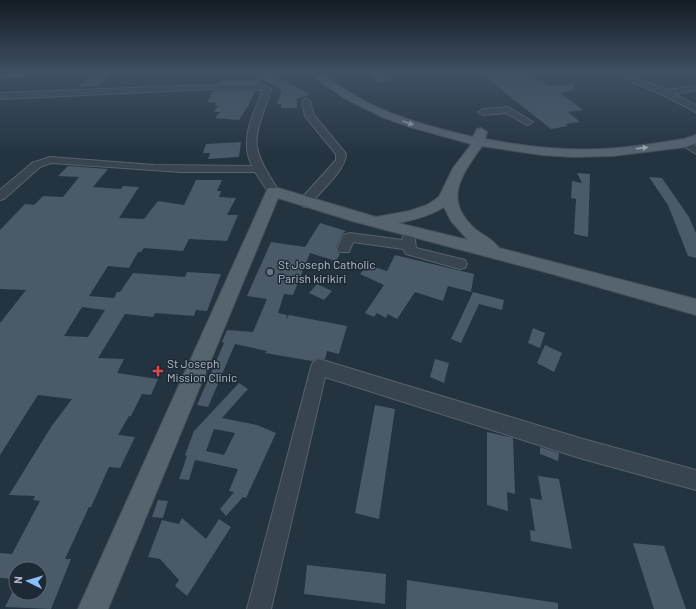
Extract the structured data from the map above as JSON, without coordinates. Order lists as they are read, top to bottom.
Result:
{
  "places": {
    "other": ["St Joseph Catholic Parish kirikiri"],
    "health": ["St Joseph Mission Clinic"]
  },
  "north": "left"
}
